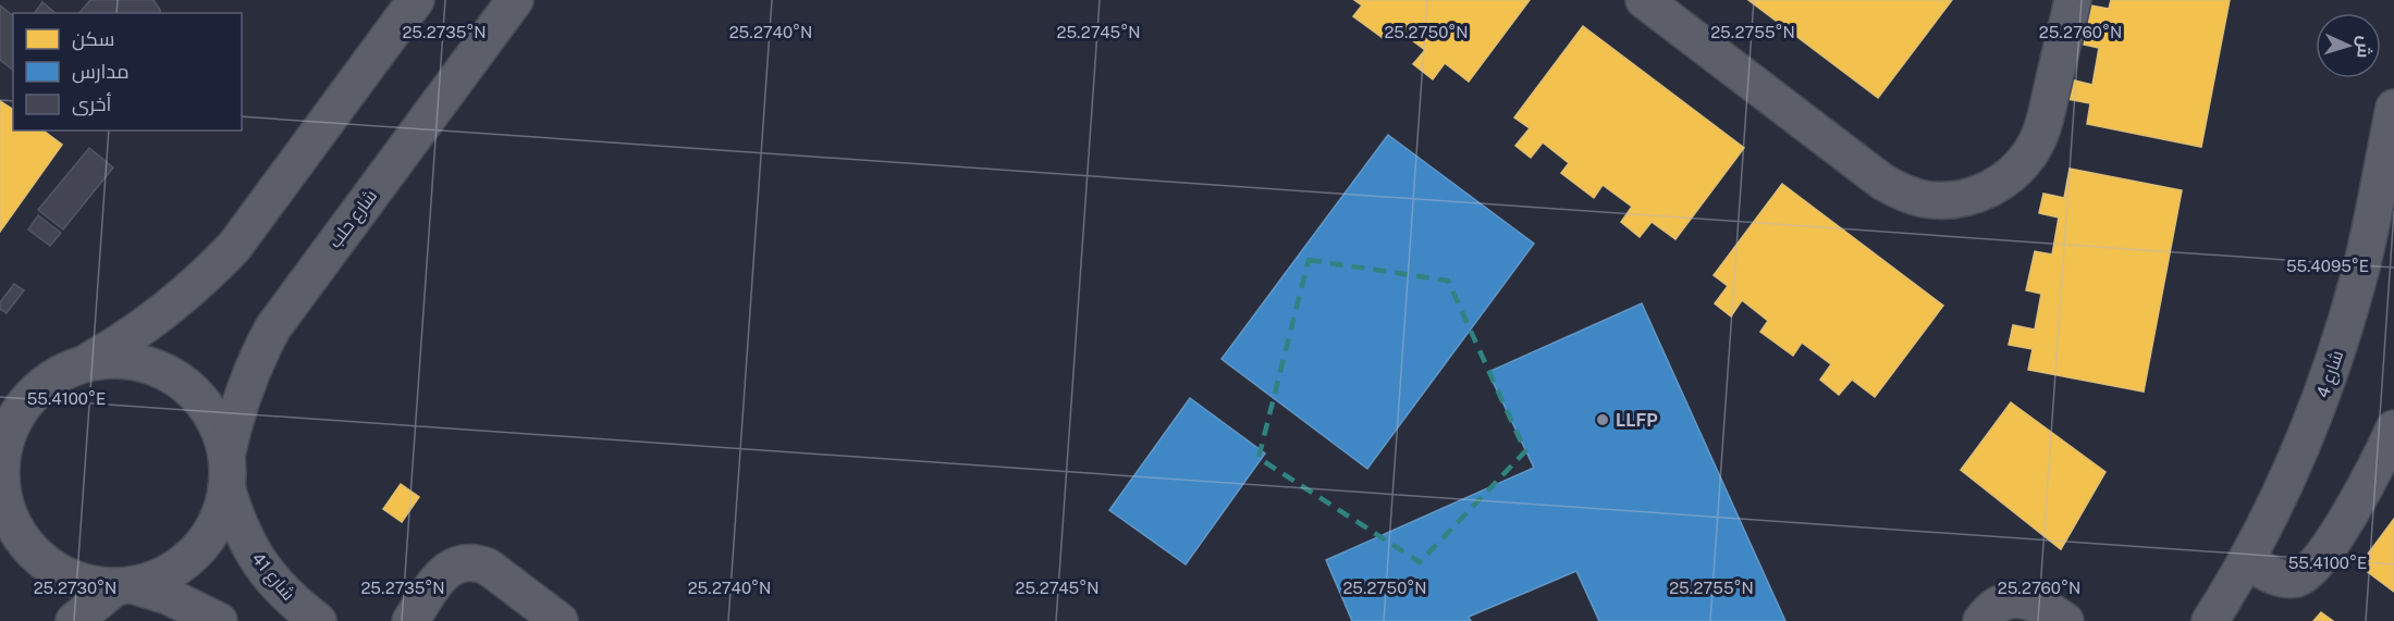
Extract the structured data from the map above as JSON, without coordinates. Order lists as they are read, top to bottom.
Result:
{
  "streets": {
    "street": ["شارع حلب", "شارع 4", "شارع 41"]
  },
  "crossings": [
    ["شارع حلب", "شارع 41"]
  ],
  "places": ["LLFP"],
  "legend": ["سكن", "مدارس", "أخرى"],
  "north": "right",
  "coordinates": [
    "25.2735°N",
    "25.2740°N",
    "25.2745°N",
    "25.2750°N",
    "25.2755°N",
    "25.2760°N",
    "55.4095°E",
    "55.4100°E",
    "25.2730°N"
  ]
}
